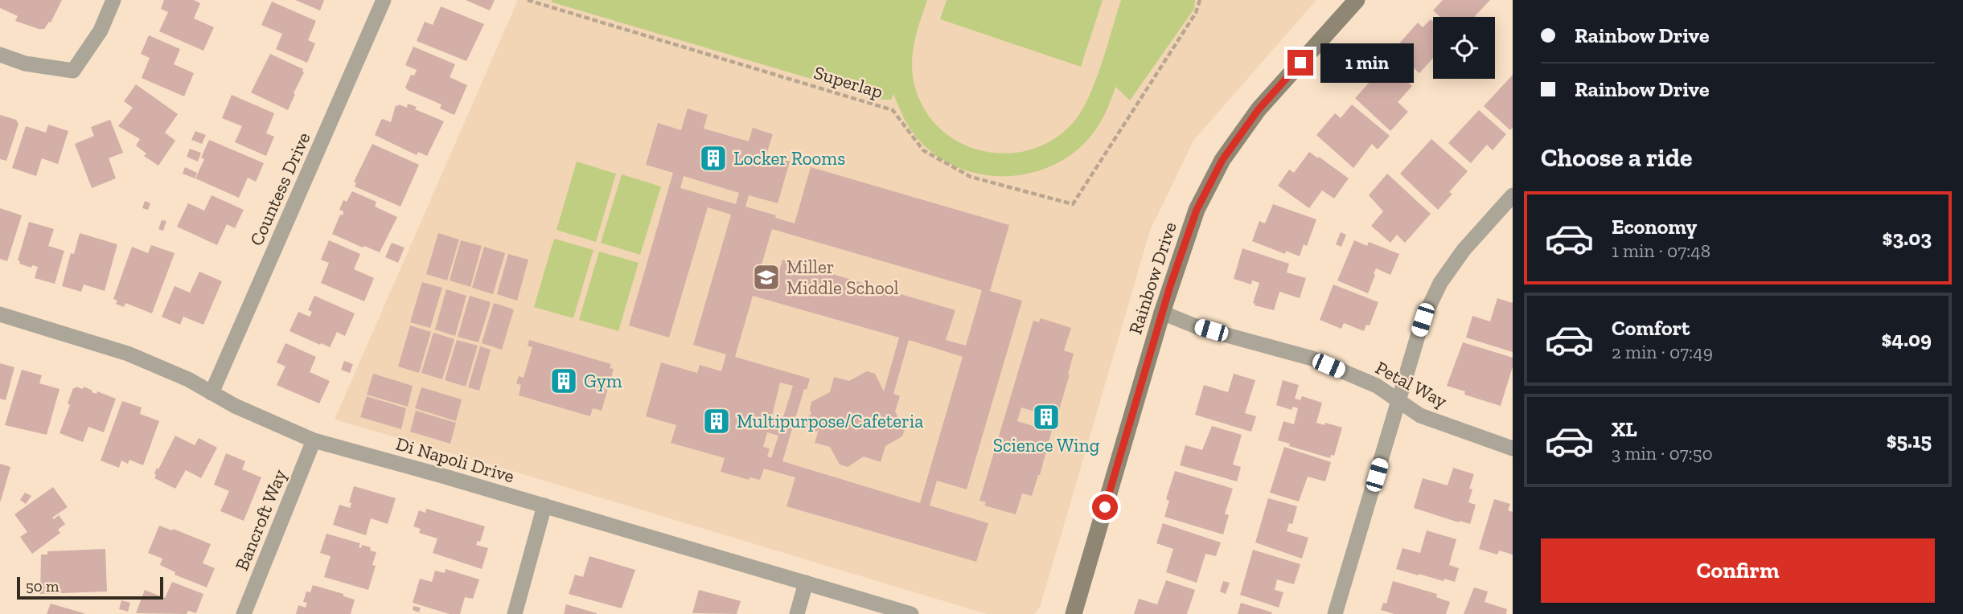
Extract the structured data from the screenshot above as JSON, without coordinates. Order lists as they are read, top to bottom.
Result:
{
  "streets": {
    "street": [
      "Countess Drive",
      "Rainbow Drive",
      "Petal Way",
      "Di Napoli Drive",
      "Bancroft Way"
    ],
    "path": ["Superlap"]
  },
  "crossings": [
    ["Countess Drive", "Di Napoli Drive"],
    ["Rainbow Drive", "Petal Way"],
    ["Di Napoli Drive", "Bancroft Way"]
  ],
  "places": {
    "building": [
      "Locker Rooms",
      "Gym",
      "Science Wing",
      "Multipurpose/Cafeteria"
    ],
    "school or university": ["Miller Middle School"]
  },
  "scale_bar": "50 m",
  "page": {
    "banner": ["Rainbow Drive", "Rainbow Drive"],
    "bubble": "1 min",
    "heading": "Choose a ride",
    "list": [
      {
        "name": "Economy",
        "note": "1 min · 07:48",
        "value": "$3.03"
      },
      {
        "name": "Comfort",
        "note": "2 min · 07:49",
        "value": "$4.09"
      },
      {
        "name": "XL",
        "note": "3 min · 07:50",
        "value": "$5.15"
      }
    ],
    "buttons": "Confirm",
    "scale": "50 m"
  }
}
